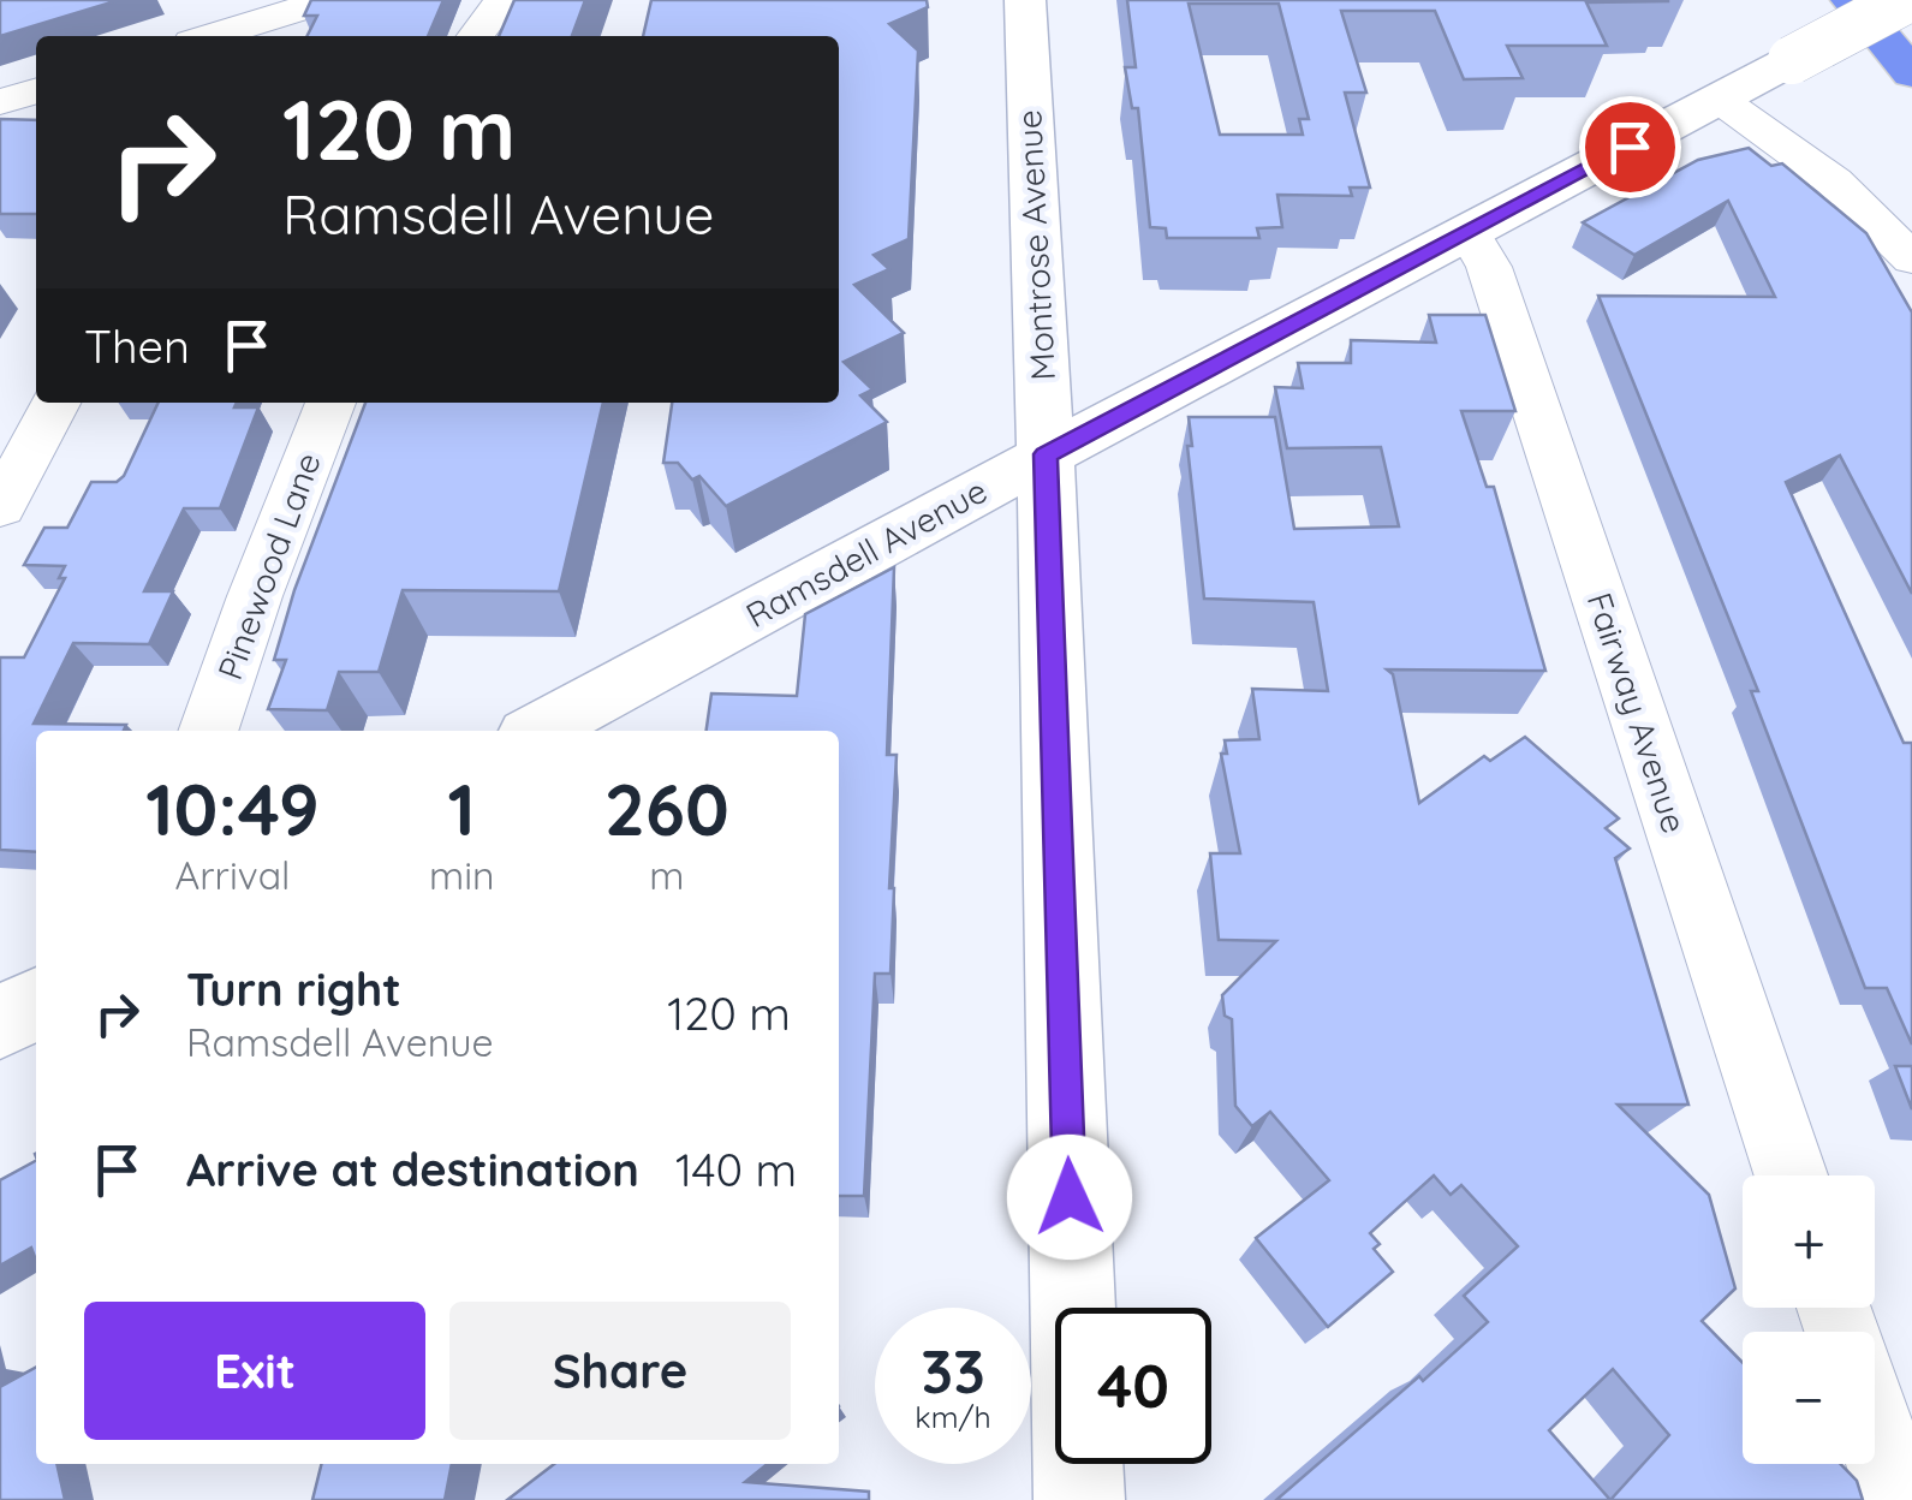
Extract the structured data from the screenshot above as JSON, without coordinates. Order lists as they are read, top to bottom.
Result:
{
  "streets": {
    "street": [
      "Montrose Avenue",
      "Ramsdell Avenue",
      "Pinewood Lane",
      "Fairway Avenue"
    ]
  },
  "crossings": [
    ["Montrose Avenue", "Ramsdell Avenue"],
    ["Ramsdell Avenue", "Fairway Avenue"]
  ],
  "page": {
    "turn": ["120 m", "Ramsdell Avenue"],
    "then": "Then",
    "eta": [
      "10:49",
      "Arrival",
      "1",
      "min",
      "260",
      "m"
    ],
    "list": [
      {
        "name": "Turn right",
        "note": "Ramsdell Avenue",
        "value": "120 m"
      },
      {
        "name": "Arrive at destination",
        "value": "140 m"
      }
    ],
    "map_buttons": ["+", "−"],
    "buttons": ["Exit", "Share"],
    "speed": "33 km/h",
    "limit": "40"
  }
}
